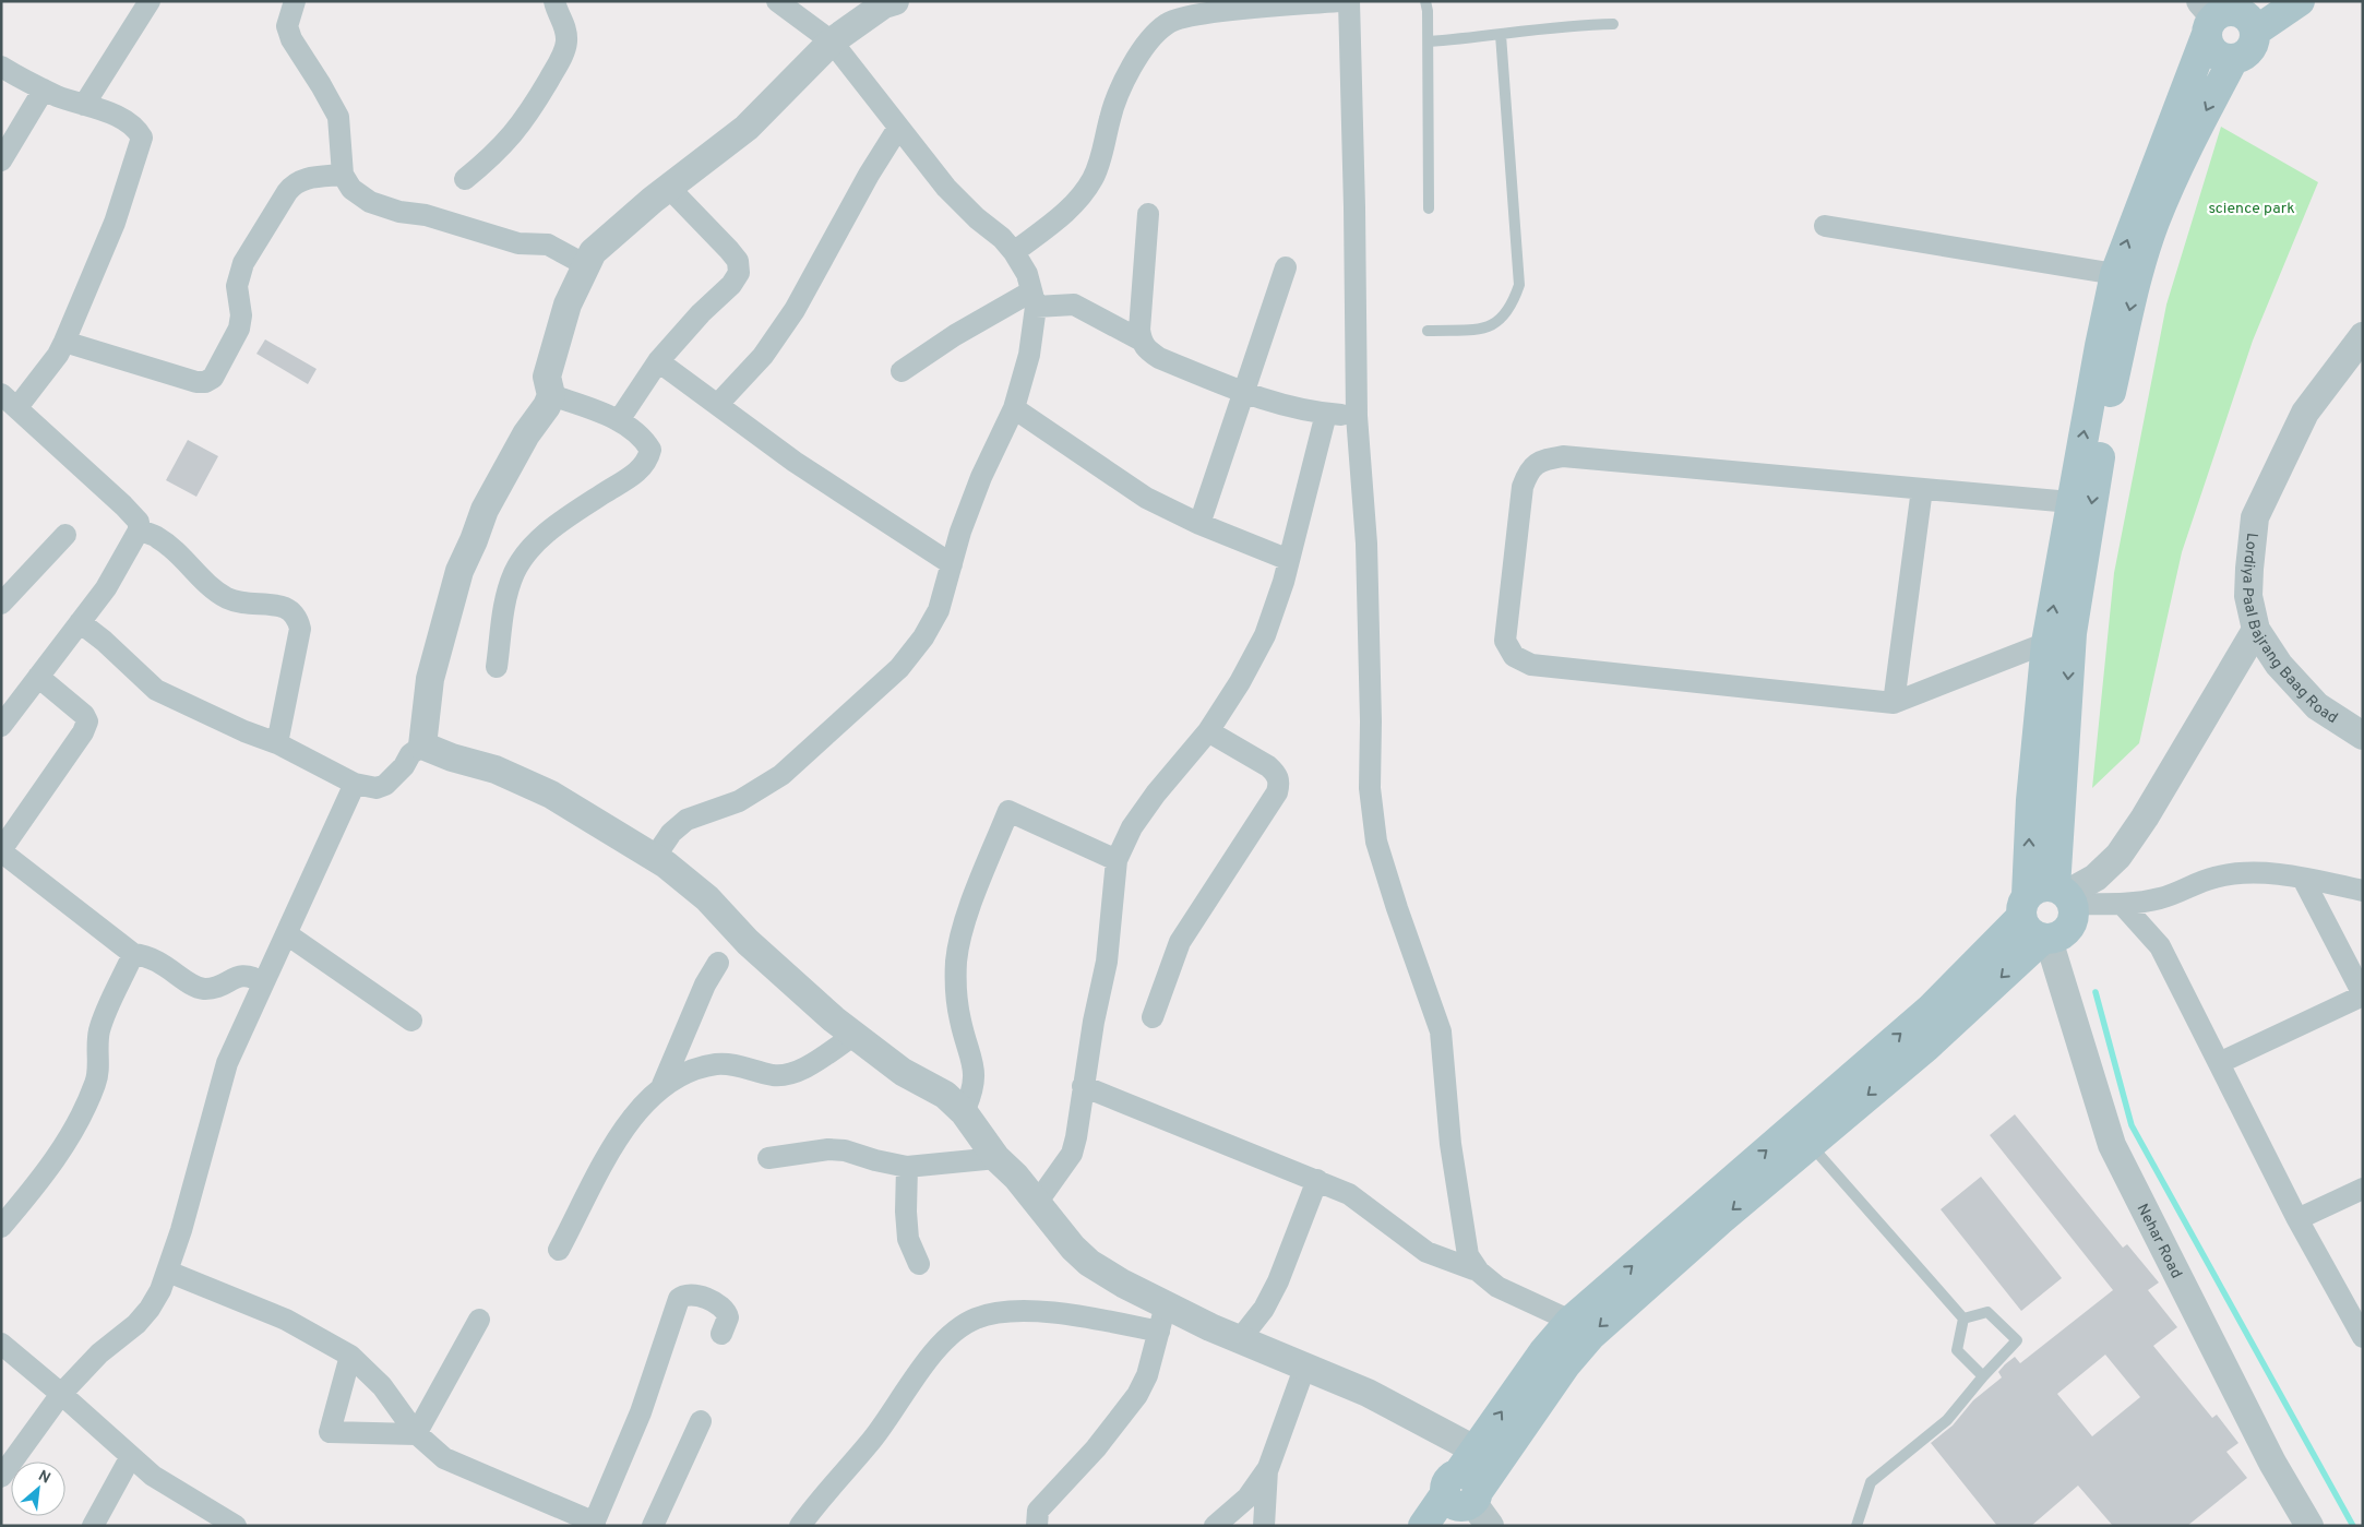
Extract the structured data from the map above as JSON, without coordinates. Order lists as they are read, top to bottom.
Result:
{
  "streets": {
    "street": ["Lordiya Paal Bajrang Baag Road", "Nehar Road"]
  },
  "parks": ["science park"],
  "north": "top right"
}
